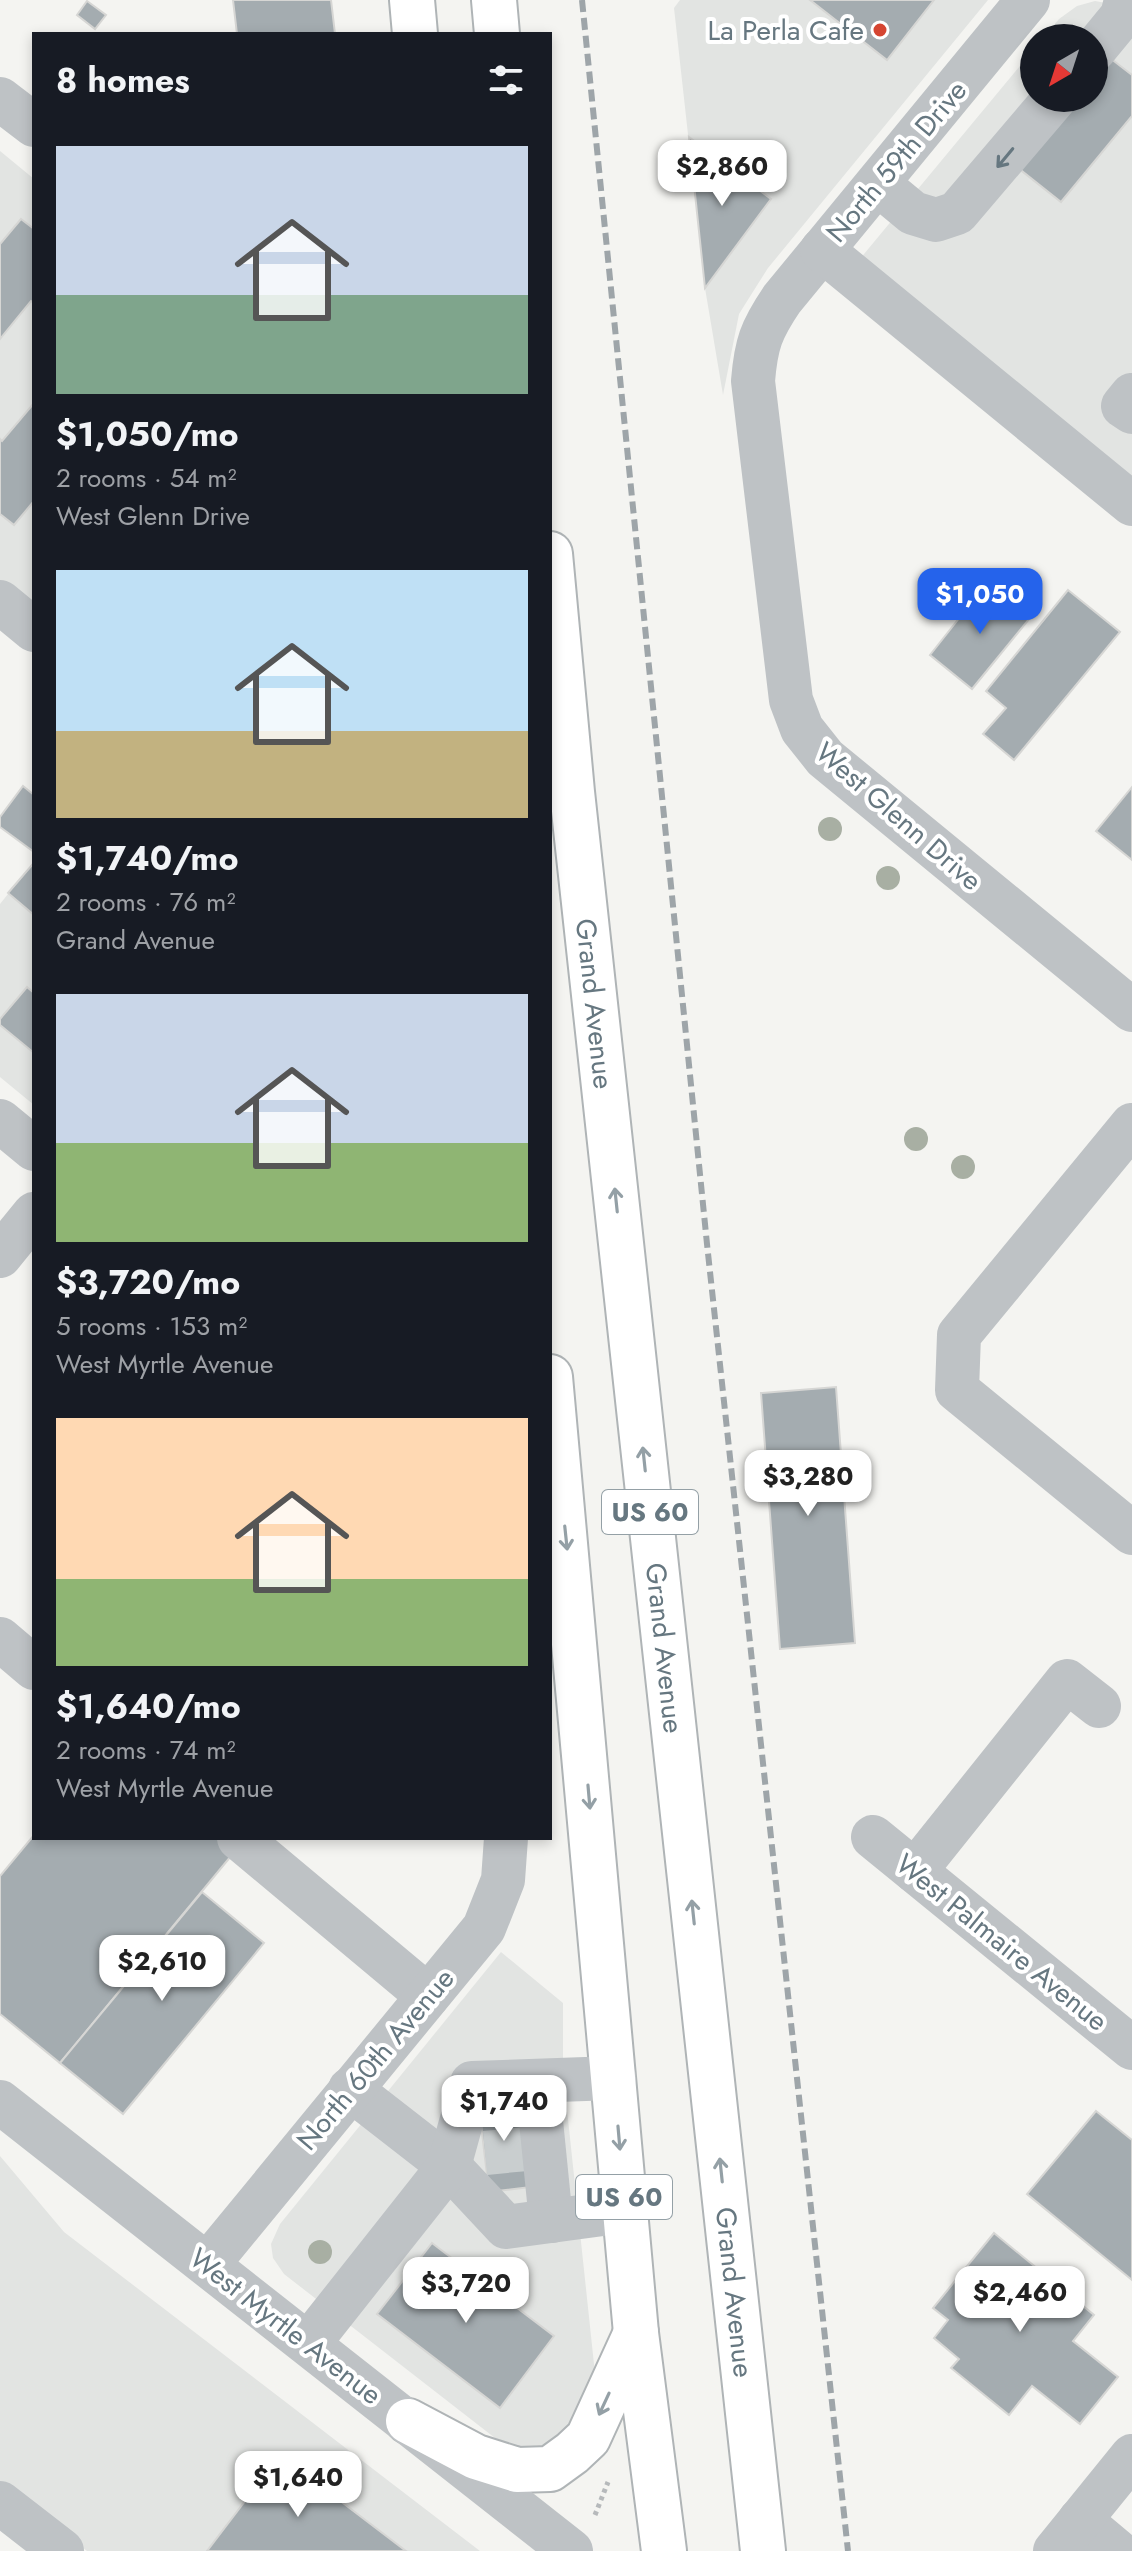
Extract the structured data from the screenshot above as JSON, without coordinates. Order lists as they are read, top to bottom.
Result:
{
  "streets": {
    "highway": ["Grand Avenue", "US 60"],
    "street": [
      "North 59th Drive",
      "West Glenn Drive",
      "West Palmaire Avenue",
      "North 60th Avenue",
      "West Myrtle Avenue"
    ]
  },
  "crossings": [
    ["North 59th Drive", "West Glenn Drive"],
    ["North 60th Avenue", "West Myrtle Avenue"]
  ],
  "places": ["La Perla Cafe"],
  "north": "bottom left",
  "page": {
    "heading": "8 homes",
    "list": [
      {
        "name": "$1,050/mo",
        "note": "2 rooms · 54 m² · West Glenn Drive"
      },
      {
        "name": "$1,740/mo",
        "note": "2 rooms · 76 m² · Grand Avenue"
      },
      {
        "name": "$3,720/mo",
        "note": "5 rooms · 153 m² · West Myrtle Avenue"
      },
      {
        "name": "$1,640/mo",
        "note": "2 rooms · 74 m² · West Myrtle Avenue"
      }
    ],
    "price": [
      "$2,860",
      "$1,050",
      "$3,280",
      "$2,610",
      "$1,740",
      "$3,720",
      "$2,460",
      "$1,640"
    ]
  }
}
